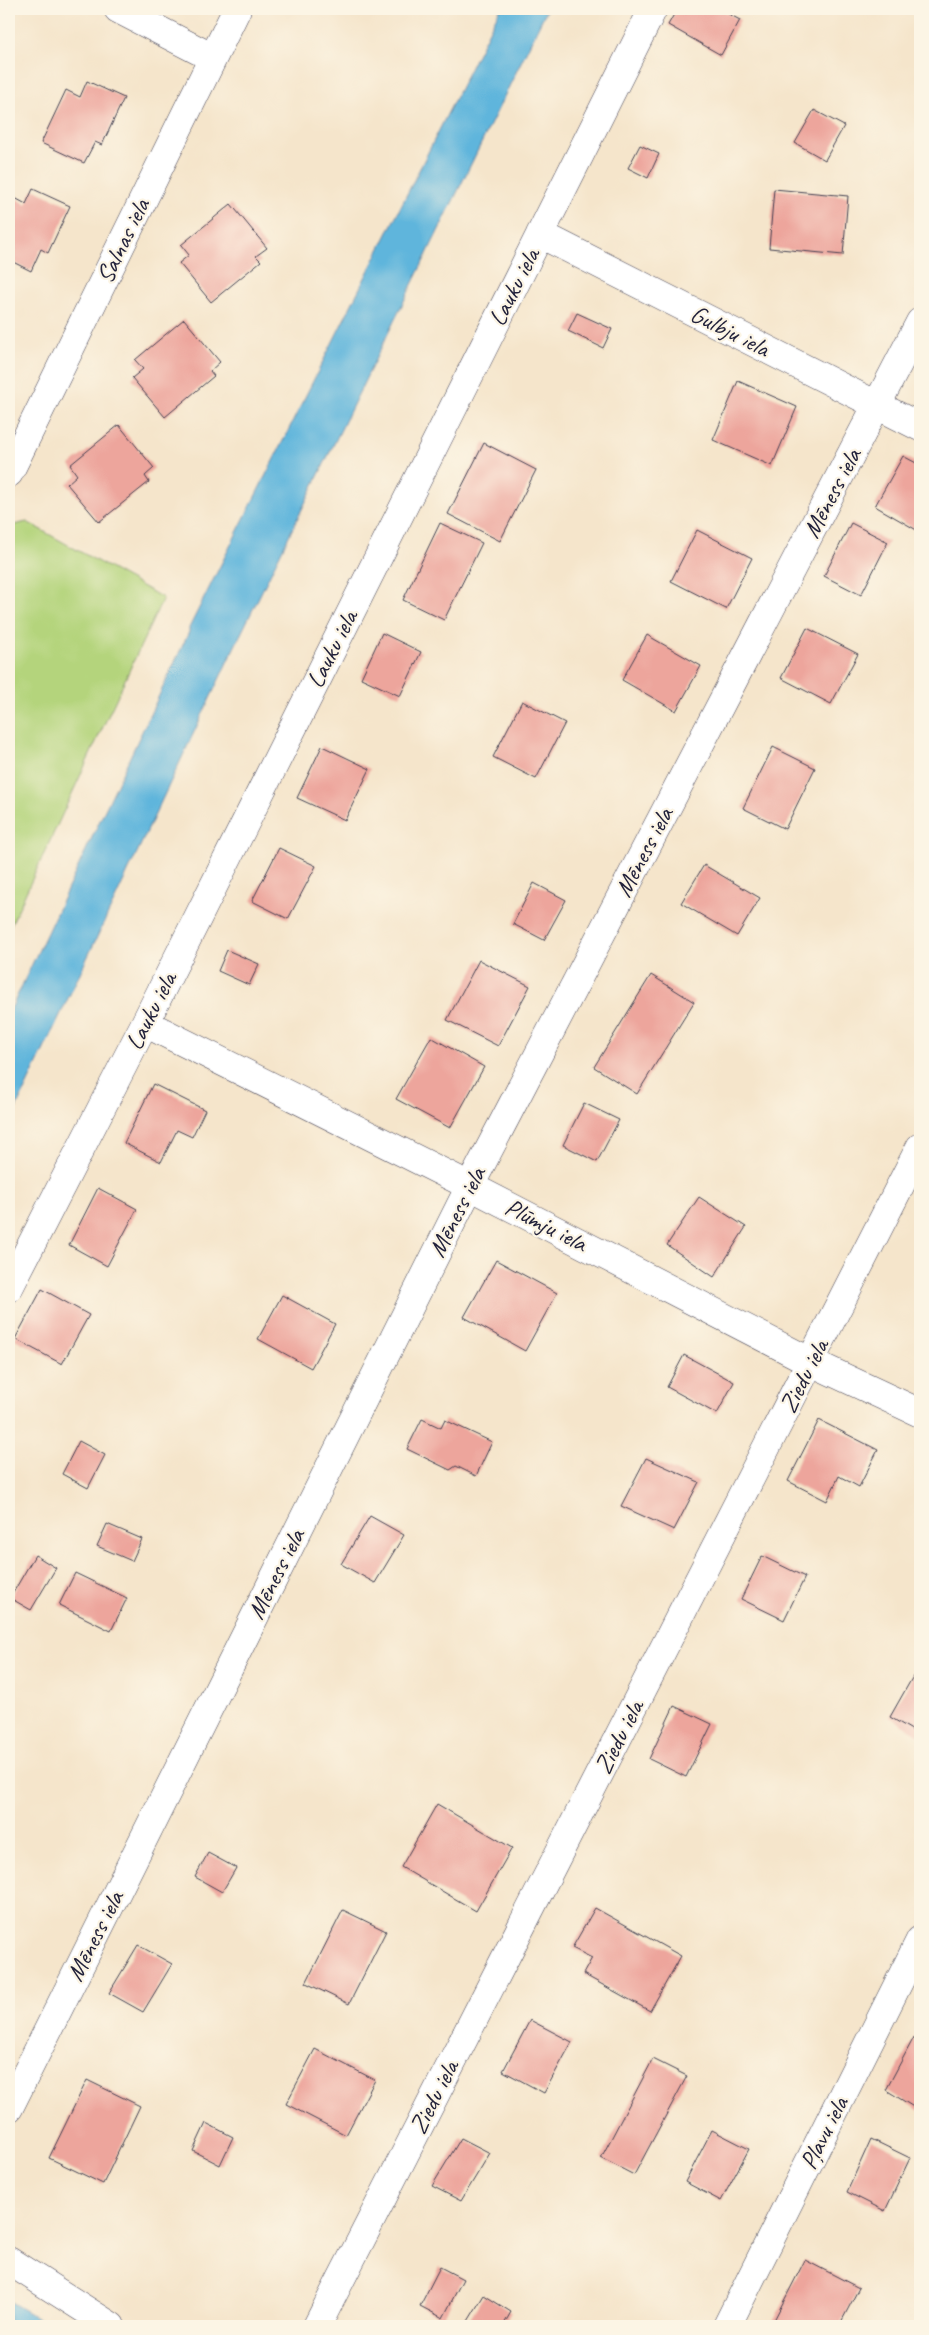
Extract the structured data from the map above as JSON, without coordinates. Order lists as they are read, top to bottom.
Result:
{
  "streets": {
    "street": [
      "Salnas iela",
      "Lauku iela",
      "Gulbju iela",
      "Mēness iela",
      "Plūmju iela",
      "Ziedu iela",
      "Pļavu iela"
    ]
  },
  "crossings": [
    ["Lauku iela", "Gulbju iela"],
    ["Lauku iela", "Plūmju iela"],
    ["Gulbju iela", "Mēness iela"],
    ["Mēness iela", "Plūmju iela"],
    ["Plūmju iela", "Ziedu iela"]
  ]
}
